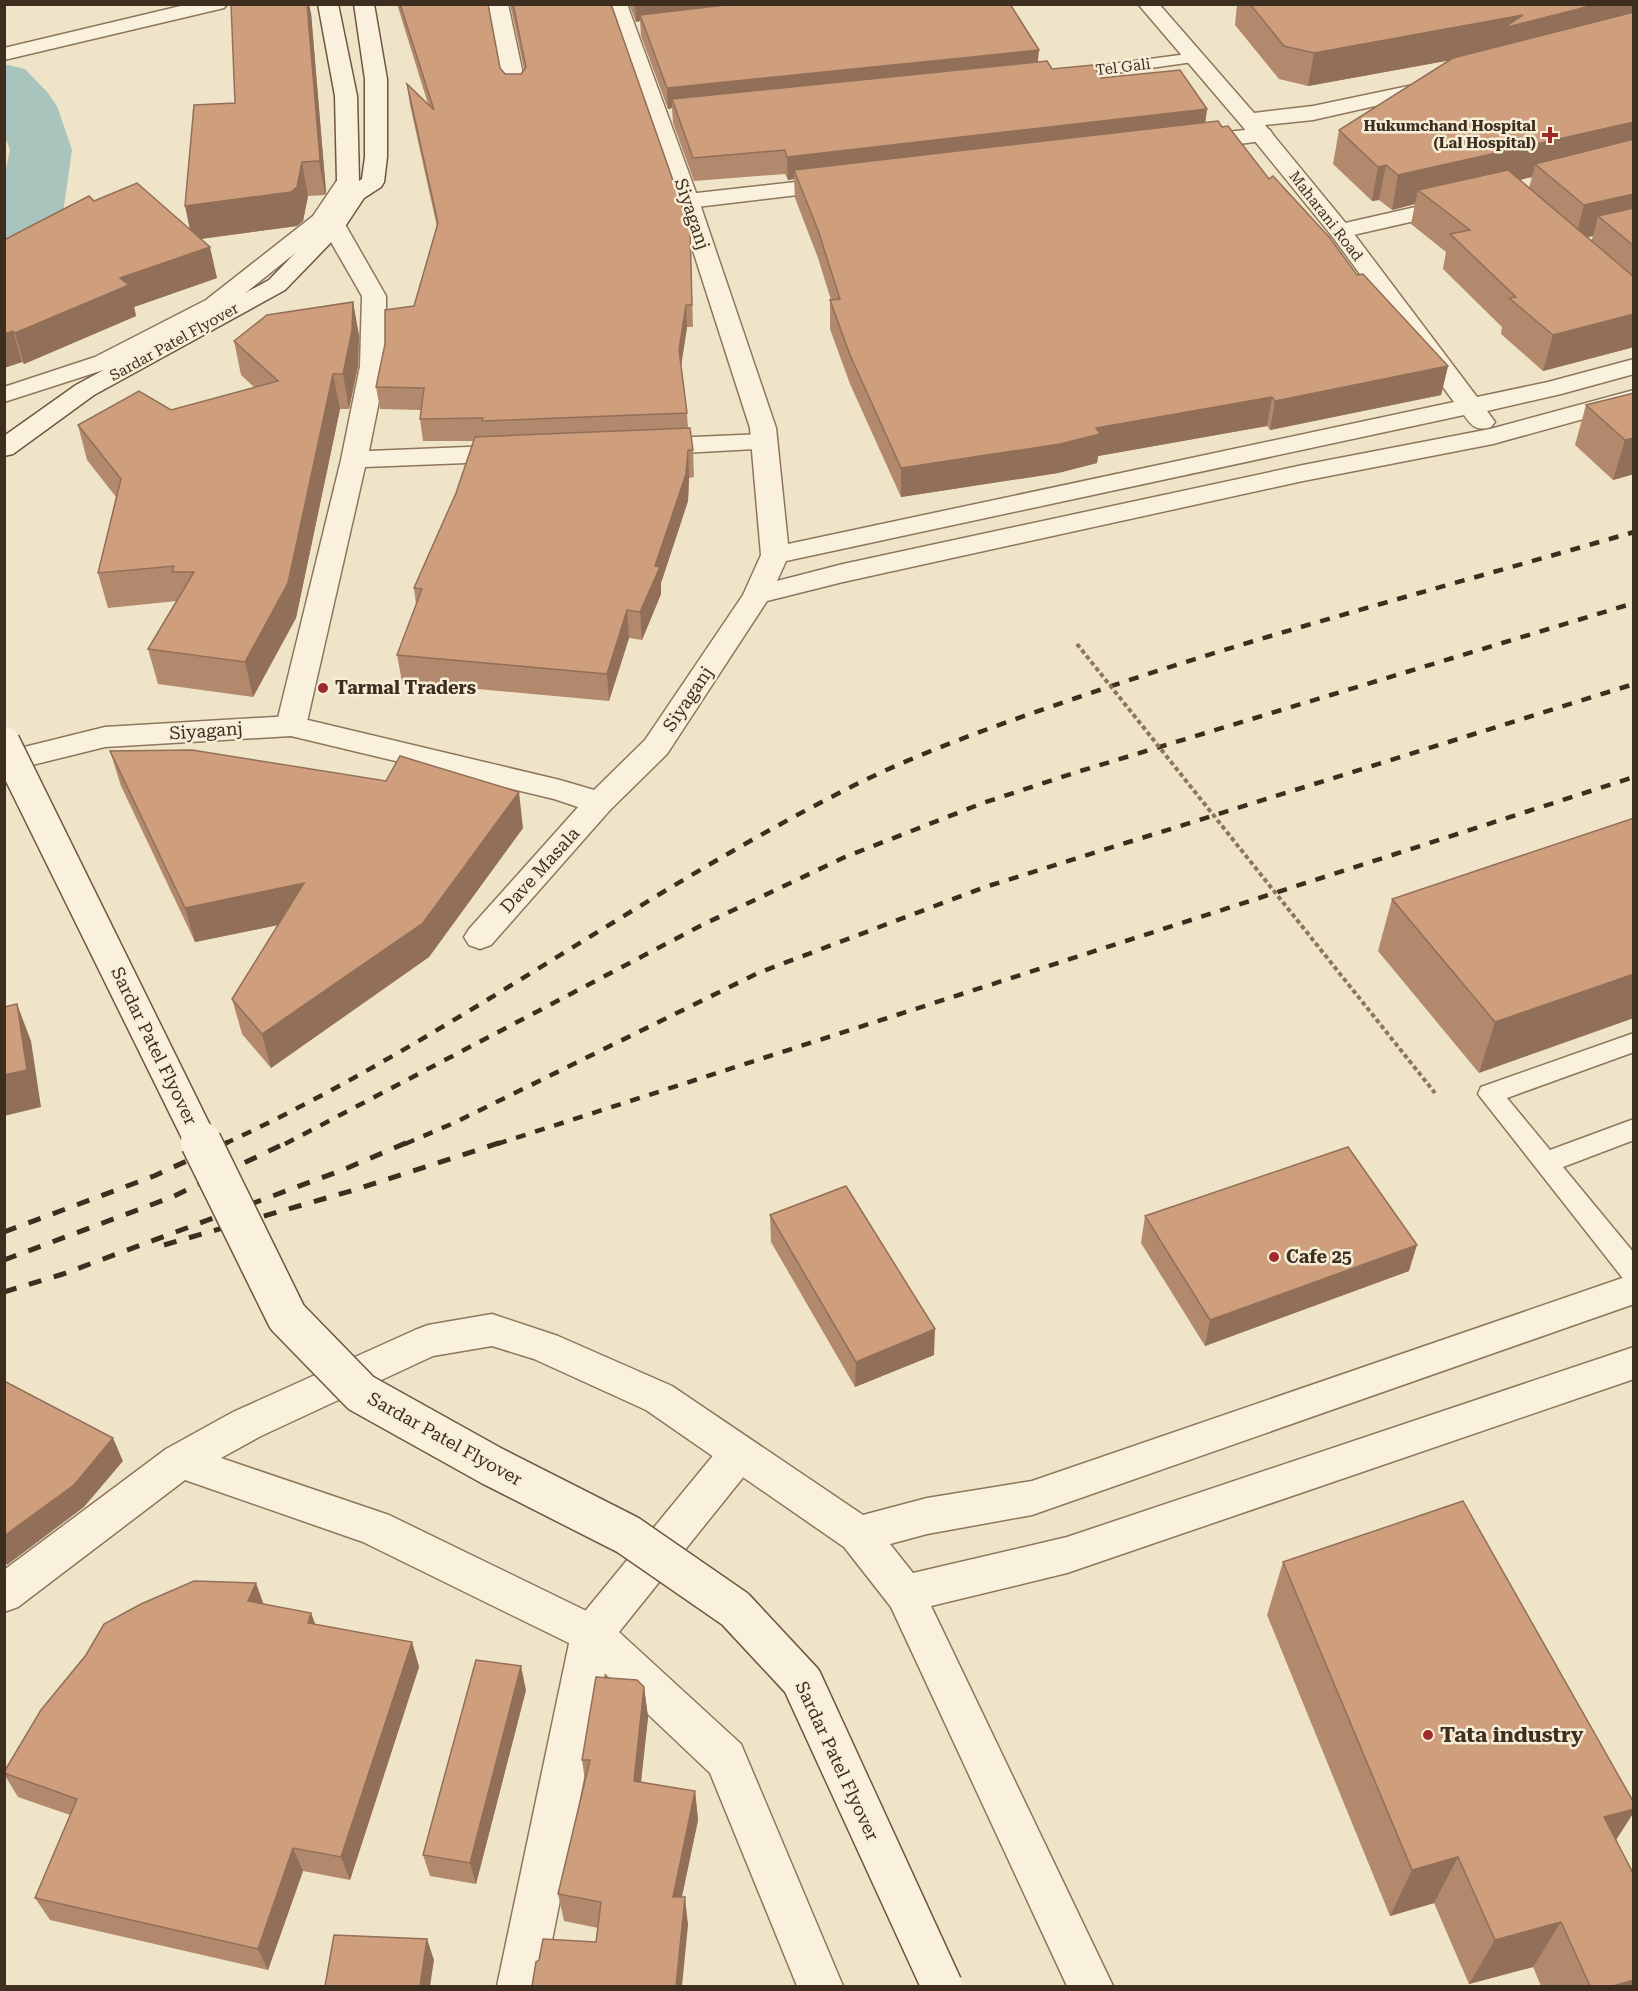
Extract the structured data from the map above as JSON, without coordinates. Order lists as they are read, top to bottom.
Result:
{
  "streets": {
    "street": [
      "Siyaganj",
      "Maharani Road",
      "Sardar Patel Flyover",
      "Dave Masala"
    ],
    "lane": ["Tel Gali"]
  },
  "crossings": [
    ["Tel Gali", "Maharani Road"],
    ["Siyaganj", "Dave Masala"]
  ],
  "places": {
    "health": ["Hukumchand Hospital (Lal Hospital)"],
    "other": ["Tarmal Traders", "Cafe 25", "Tata industry"]
  }
}
